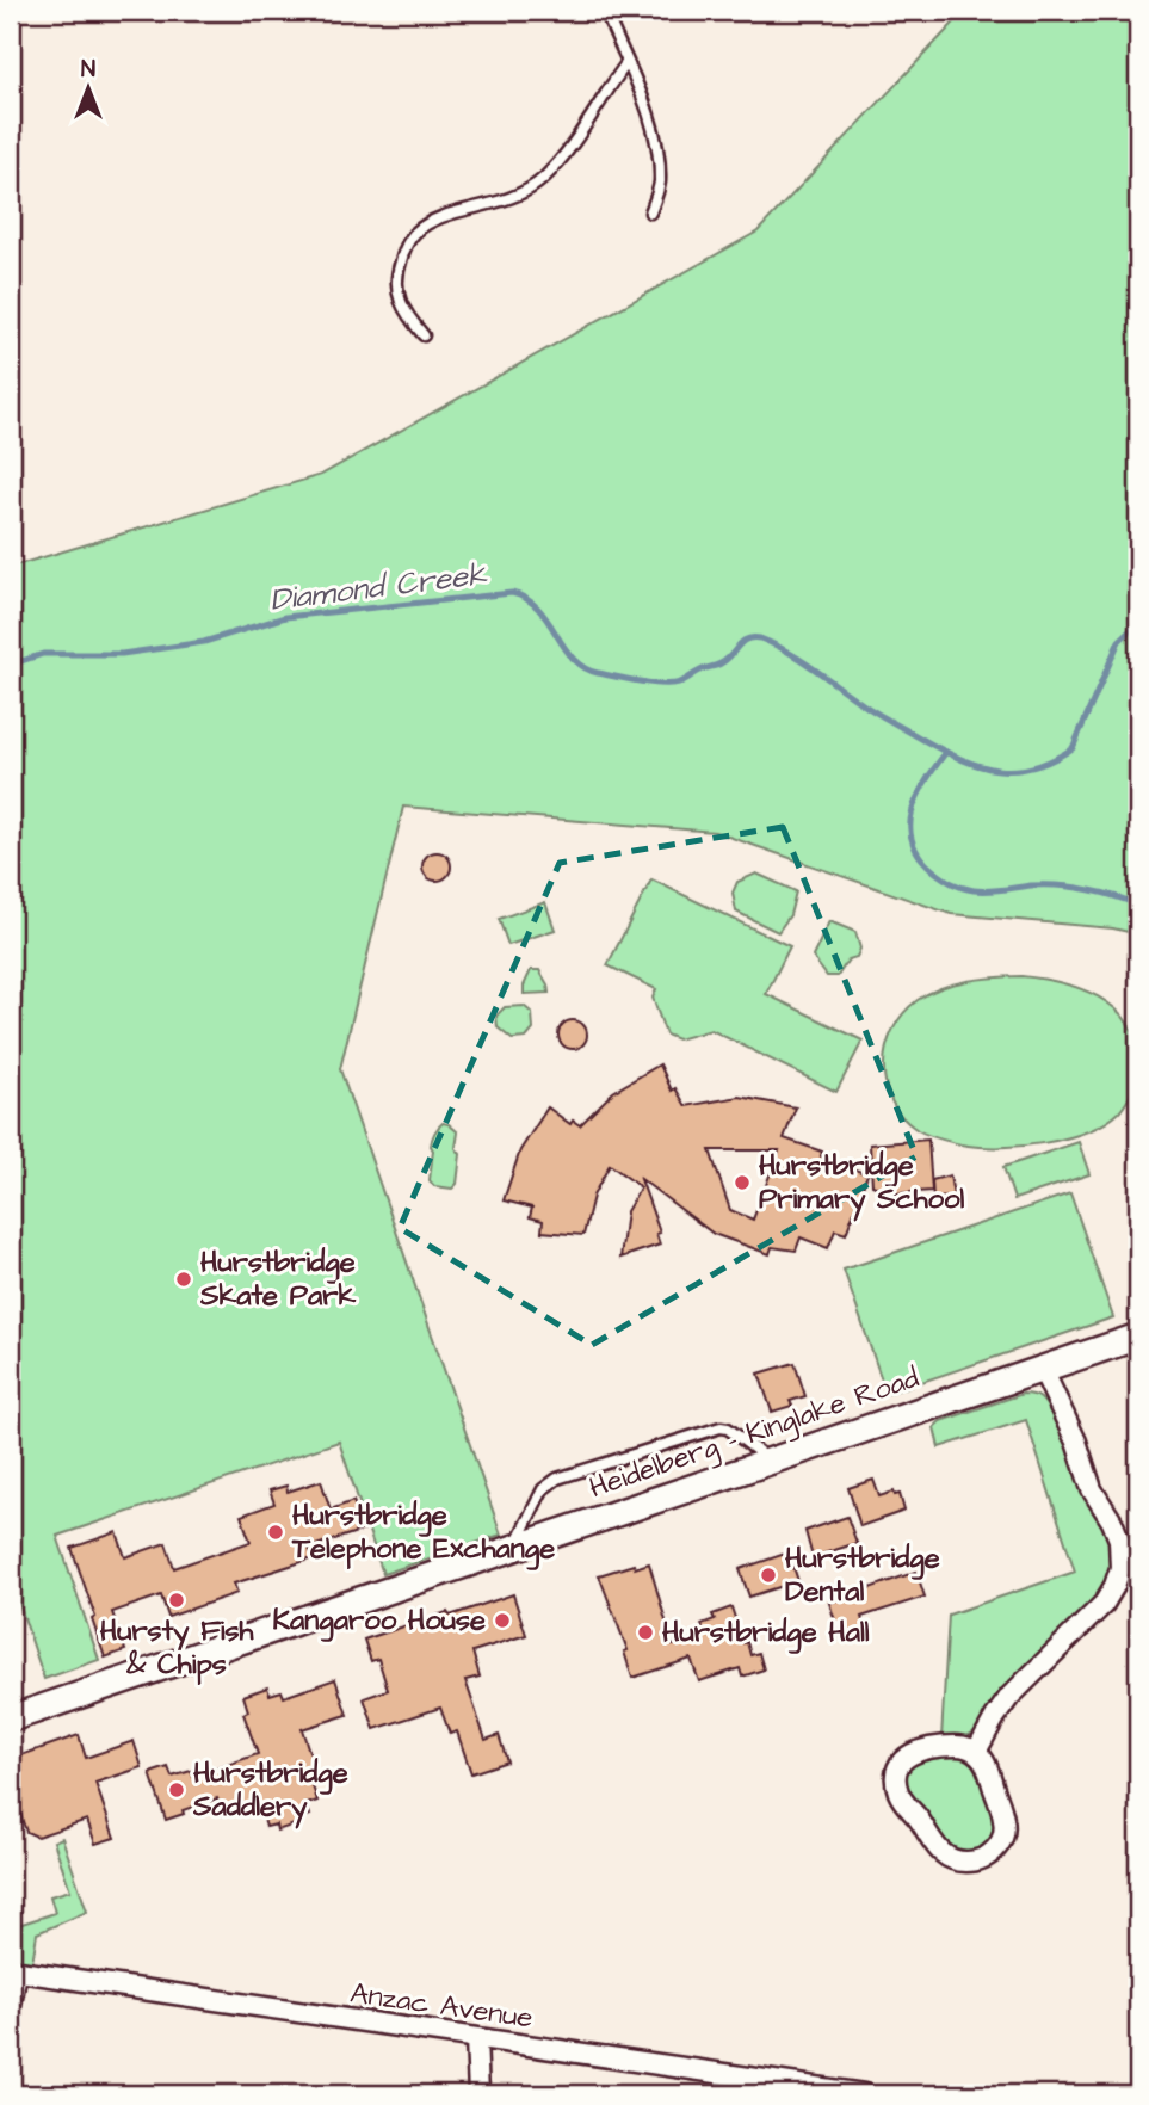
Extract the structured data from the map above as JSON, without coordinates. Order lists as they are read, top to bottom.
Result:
{
  "streets": {
    "main road": ["Heidelberg – Kinglake Road"],
    "street": ["Anzac Avenue"]
  },
  "water": ["Diamond Creek"],
  "places": [
    "Hurstbridge Primary School",
    "Hurstbridge Skate Park",
    "Hurstbridge Telephone Exchange",
    "Hurstbridge Dental",
    "Hursty Fish & Chips",
    "Kangaroo House",
    "Hurstbridge Hall",
    "Hurstbridge Saddlery"
  ],
  "north": "top"
}
